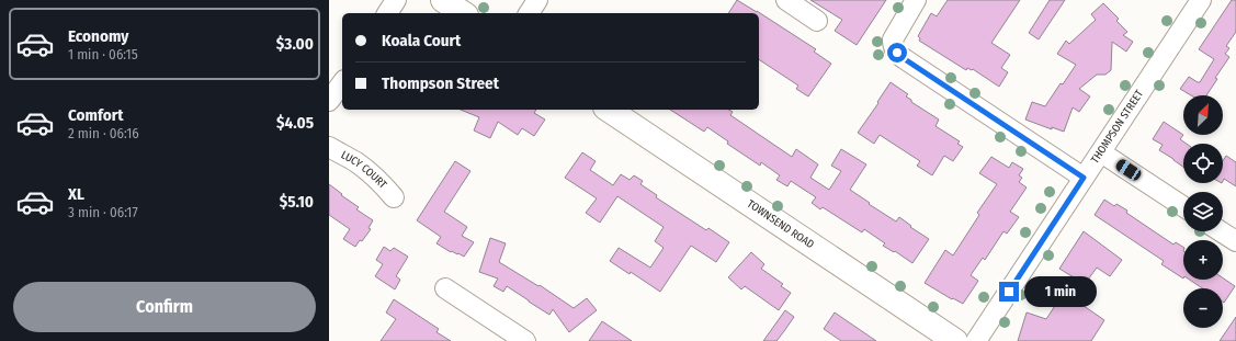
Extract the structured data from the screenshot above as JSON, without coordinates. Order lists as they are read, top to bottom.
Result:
{
  "streets": {
    "main road": ["TOWNSEND ROAD"],
    "street": ["THOMPSON STREET", "LUCY COURT"]
  },
  "north": "top right",
  "page": {
    "list": [
      {
        "name": "Economy",
        "note": "1 min · 06:15",
        "value": "$3.00"
      },
      {
        "name": "Comfort",
        "note": "2 min · 06:16",
        "value": "$4.05"
      },
      {
        "name": "XL",
        "note": "3 min · 06:17",
        "value": "$5.10"
      }
    ],
    "banner": ["Koala Court", "Thompson Street"],
    "map_buttons": ["+", "−"],
    "buttons": "Confirm",
    "bubble": "1 min"
  }
}
